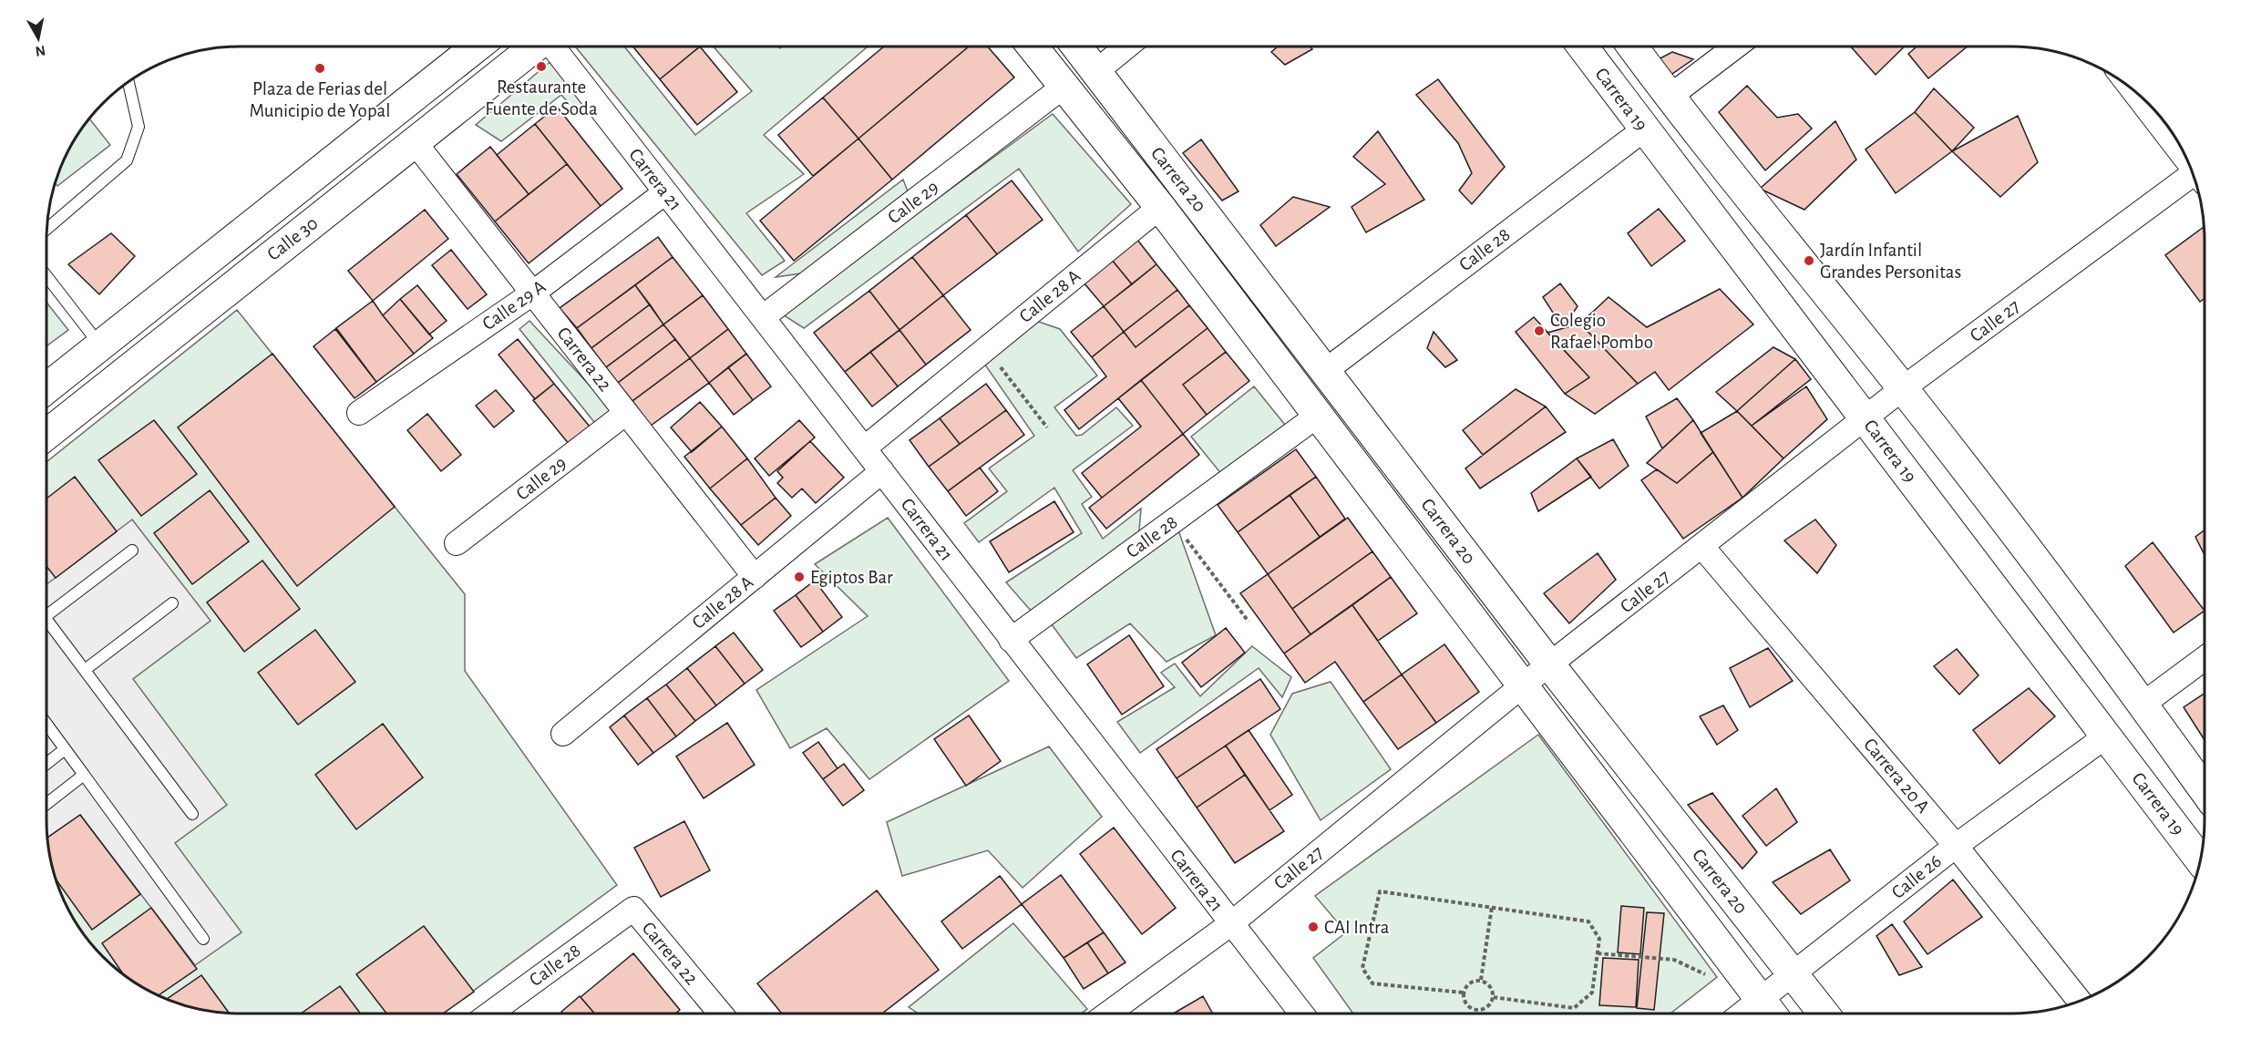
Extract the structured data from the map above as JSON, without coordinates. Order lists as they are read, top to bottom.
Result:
{
  "streets": {
    "main road": ["Carrera 19", "Carrera 20", "Calle 30"],
    "street": [
      "Carrera 21",
      "Calle 29",
      "Calle 28",
      "Calle 28 A",
      "Calle 29 A",
      "Calle 27",
      "Carrera 22",
      "Carrera 20 A",
      "Calle 26"
    ]
  },
  "crossings": [
    ["Carrera 19", "Calle 28"],
    ["Carrera 19", "Calle 27"],
    ["Carrera 19", "Calle 26"],
    ["Carrera 21", "Calle 29"],
    ["Carrera 21", "Calle 28"],
    ["Carrera 21", "Calle 28 A"],
    ["Carrera 21", "Calle 29 A"],
    ["Carrera 21", "Calle 27"],
    ["Carrera 20", "Calle 29"],
    ["Carrera 20", "Calle 28"],
    ["Carrera 20", "Calle 28 A"],
    ["Carrera 20", "Calle 27"],
    ["Carrera 20", "Calle 26"],
    ["Calle 29", "Carrera 22"],
    ["Calle 30", "Carrera 22"],
    ["Calle 28", "Carrera 22"],
    ["Calle 28 A", "Carrera 22"],
    ["Calle 29 A", "Carrera 22"],
    ["Calle 27", "Carrera 20 A"],
    ["Carrera 20 A", "Calle 26"]
  ],
  "places": [
    "Restaurante Fuente de Soda",
    "Plaza de Ferias del Municipio de Yopal",
    "Jardín Infantil Grandes Personitas",
    "Colegio Rafael Pombo",
    "Egiptos Bar",
    "CAI Intra"
  ],
  "north": "bottom"
}
